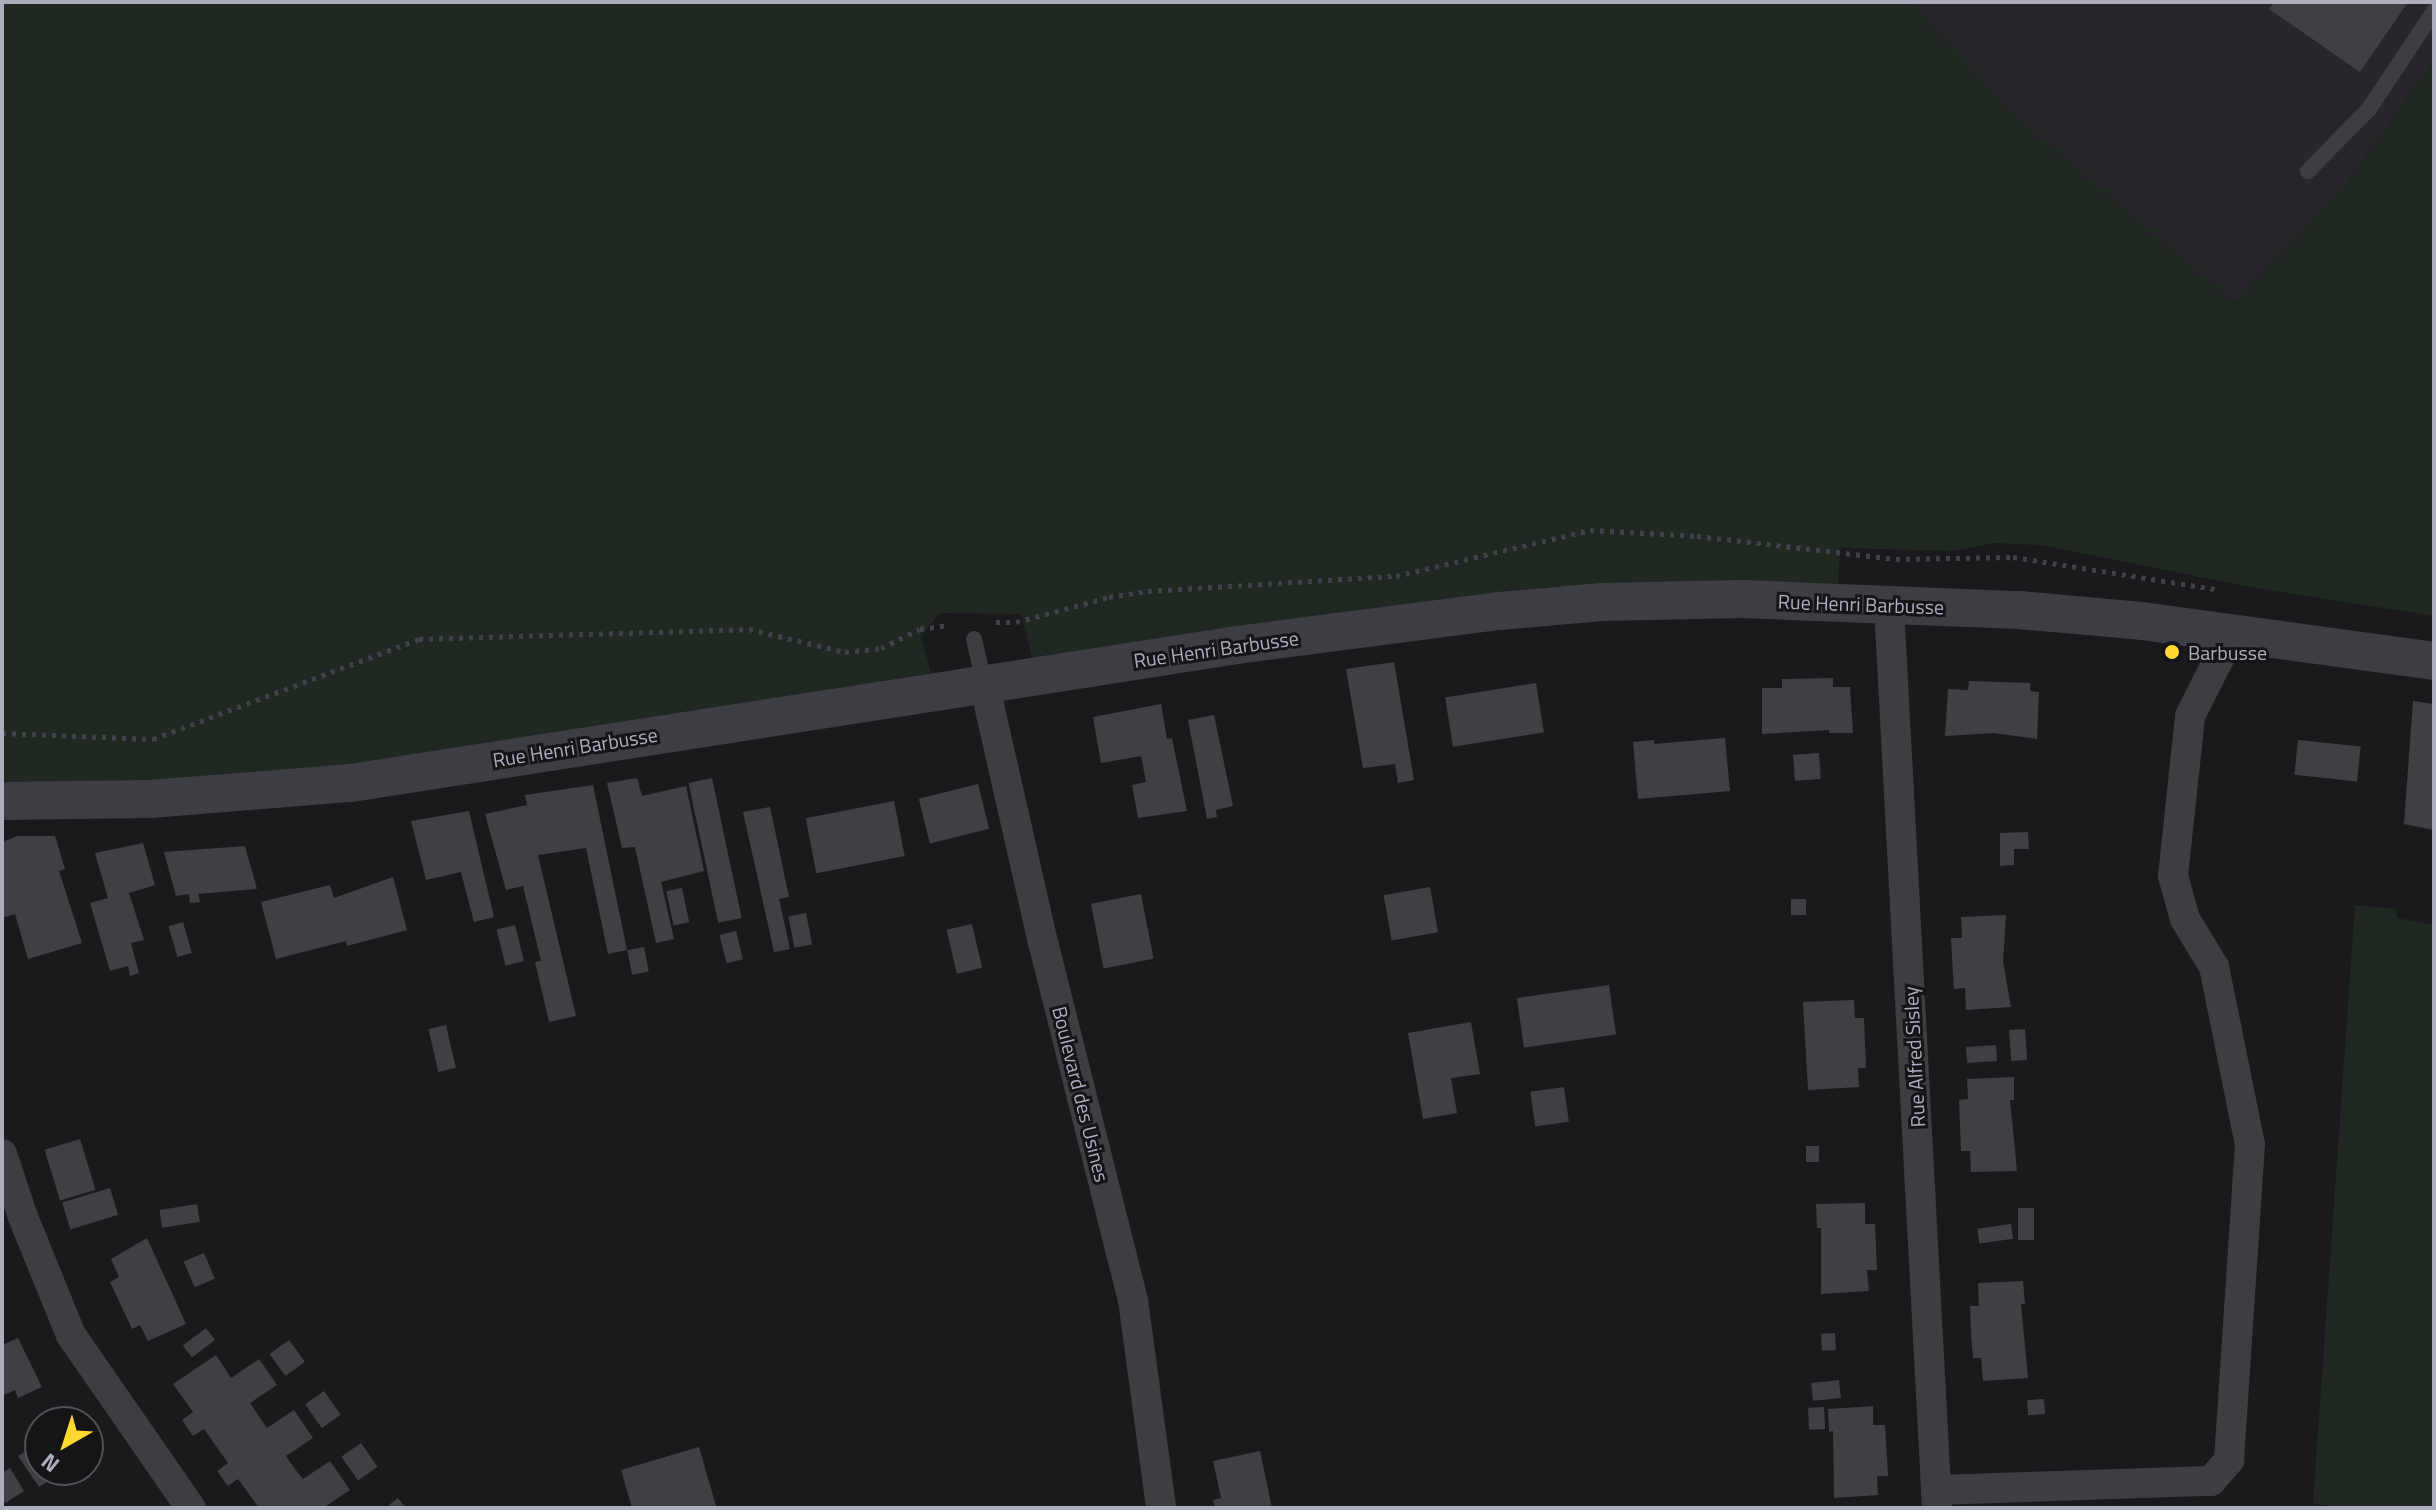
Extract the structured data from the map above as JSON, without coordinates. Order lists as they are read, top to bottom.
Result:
{
  "streets": {
    "street": ["Rue Henri Barbusse", "Rue Alfred Sisley", "Boulevard des Usines"]
  },
  "crossings": [
    ["Rue Henri Barbusse", "Rue Alfred Sisley"],
    ["Rue Henri Barbusse", "Boulevard des Usines"]
  ],
  "places": ["Barbusse"],
  "north": "bottom left"
}
